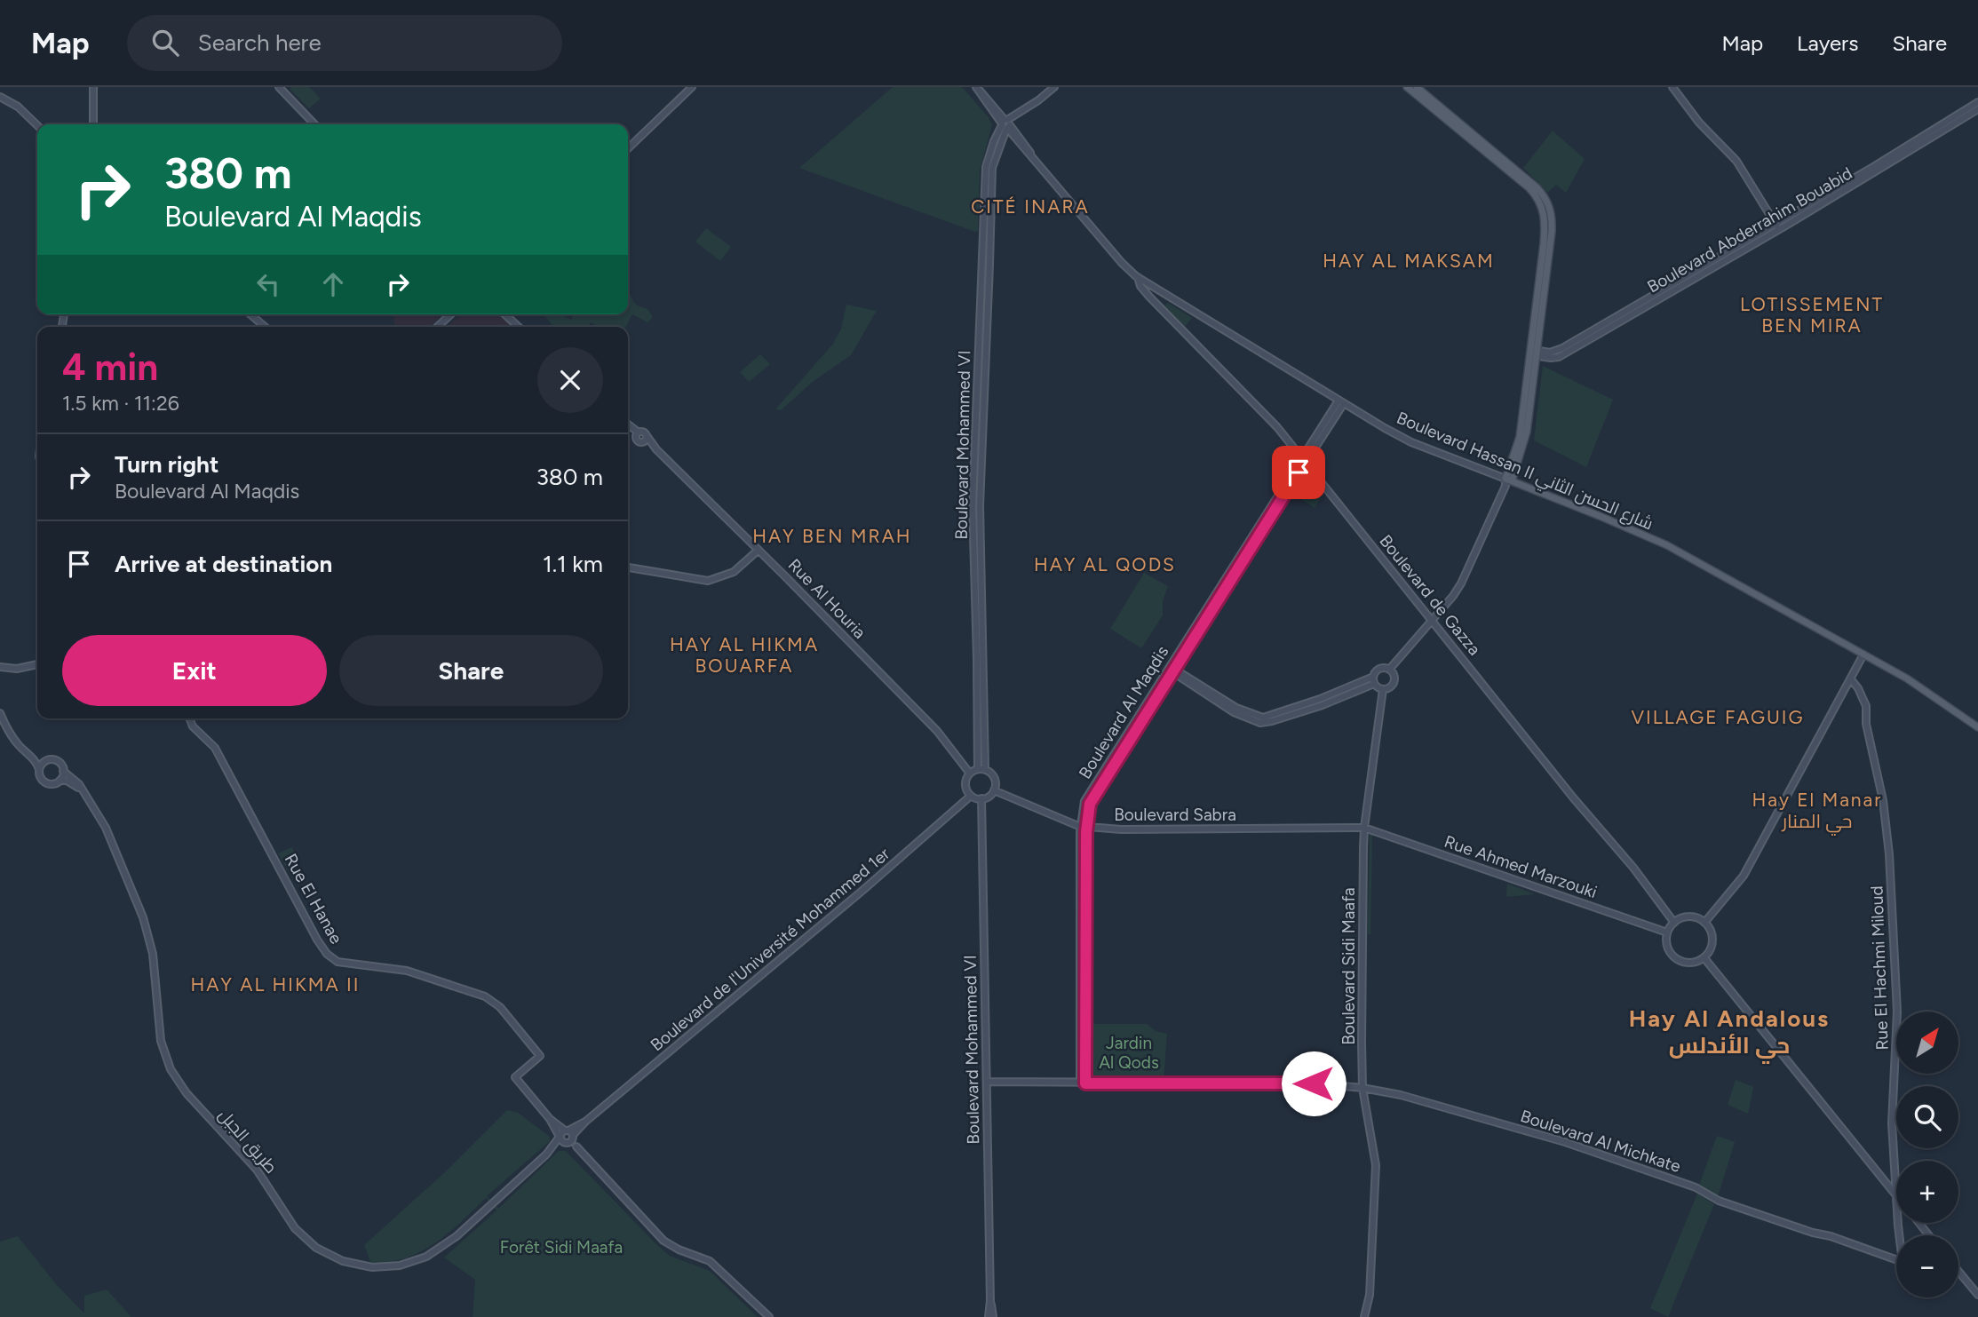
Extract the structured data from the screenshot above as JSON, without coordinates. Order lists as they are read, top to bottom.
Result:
{
  "streets": {
    "main road": ["Boulevard Hassan II شارع الحسن الثاني"],
    "street": [
      "Boulevard Abderrahim Bouabid",
      "Boulevard Mohammed VI",
      "Boulevard de Gazza",
      "Rue Al Houria",
      "Boulevard Al Maqdis",
      "Boulevard Sabra",
      "Rue Ahmed Marzouki",
      "Rue El Hanae",
      "Boulevard de l'Université Mohammed 1er",
      "Boulevard Sidi Maafa",
      "Rue El Hachmi Miloud",
      "طريق الجبل",
      "Boulevard Al Michkate"
    ]
  },
  "crossings": [
    ["Boulevard Mohammed VI", "Boulevard Hassan II شارع الحسن الثاني"],
    ["Boulevard Mohammed VI", "Rue Al Houria"],
    ["Boulevard Mohammed VI", "Boulevard Sabra"],
    ["Boulevard Mohammed VI", "Boulevard de l'Université Mohammed 1er"],
    ["Boulevard Mohammed VI", "Boulevard Al Michkate"],
    ["Boulevard Hassan II شارع الحسن الثاني", "Boulevard de Gazza"],
    ["Boulevard Hassan II شارع الحسن الثاني", "Boulevard Al Maqdis"],
    ["Boulevard de Gazza", "Boulevard Al Maqdis"],
    ["Boulevard de Gazza", "Rue Ahmed Marzouki"],
    ["Rue Al Houria", "Boulevard Sabra"],
    ["Rue Al Houria", "Boulevard de l'Université Mohammed 1er"],
    ["Boulevard Al Maqdis", "Boulevard Sabra"],
    ["Boulevard Al Maqdis", "Boulevard Al Michkate"],
    ["Boulevard Sabra", "Rue Ahmed Marzouki"],
    ["Boulevard Sabra", "Boulevard de l'Université Mohammed 1er"],
    ["Boulevard Sabra", "Boulevard Sidi Maafa"],
    ["Rue Ahmed Marzouki", "Boulevard Sidi Maafa"],
    ["Boulevard Sidi Maafa", "Boulevard Al Michkate"]
  ],
  "districts": [
    "CITÉ INARA",
    "HAY AL MAKSAM",
    "LOTISSEMENT BEN MIRA",
    "HAY BEN MRAH",
    "HAY AL QODS",
    "HAY AL HIKMA BOUARFA",
    "VILLAGE FAGUIG",
    "Hay El Manar حي المنار",
    "HAY AL HIKMA II",
    "Hay Al Andalous حي الأندلس"
  ],
  "parks": ["Jardin Al Qods", "Forêt Sidi Maafa"],
  "north": "top right",
  "page": {
    "header": "Map",
    "search": "Search here",
    "nav": ["Map", "Layers", "Share"],
    "turn": ["380 m", "Boulevard Al Maqdis"],
    "heading": ["4 min", "1.5 km · 11:26"],
    "list": [
      {
        "name": "Turn right",
        "note": "Boulevard Al Maqdis",
        "value": "380 m"
      },
      {
        "name": "Arrive at destination",
        "value": "1.1 km"
      }
    ],
    "buttons": ["Exit", "Share"],
    "map_buttons": ["+", "−"]
  }
}
